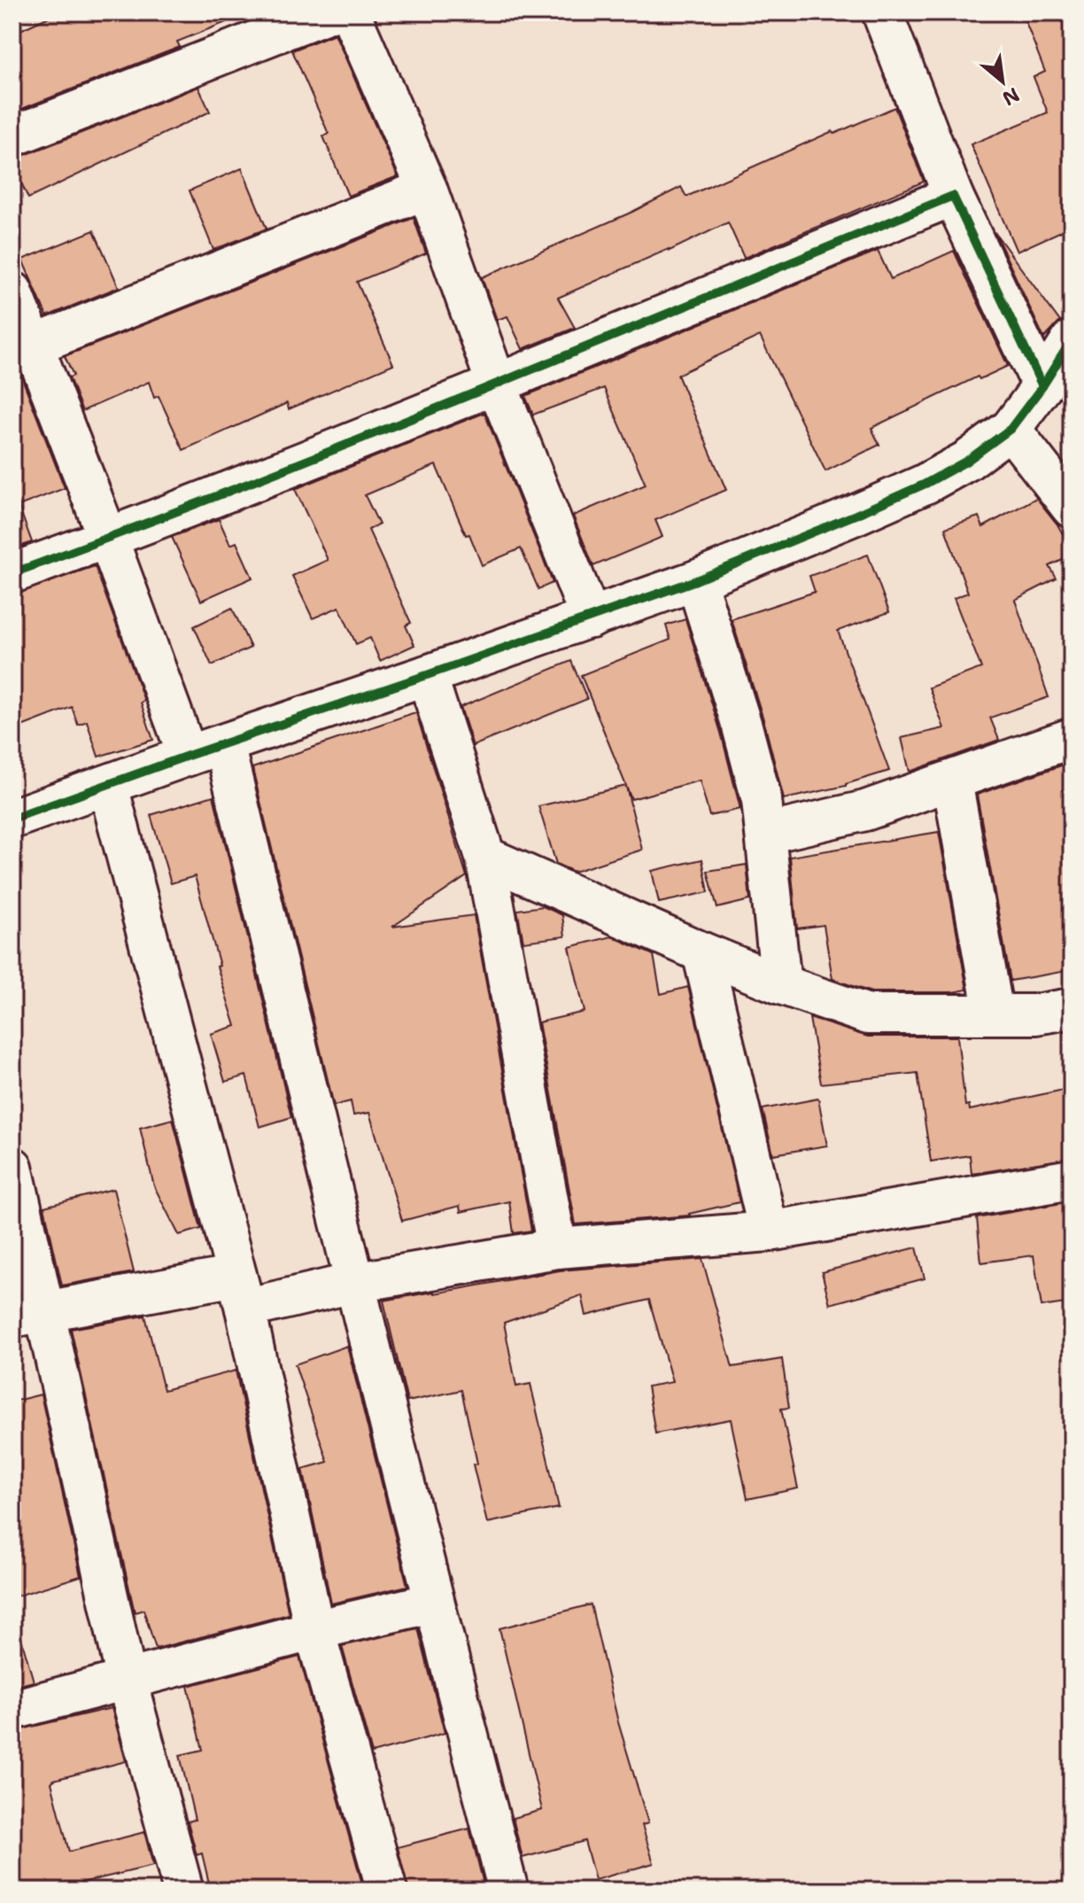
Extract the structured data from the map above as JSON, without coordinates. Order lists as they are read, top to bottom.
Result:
{
  "north": "bottom right"
}
